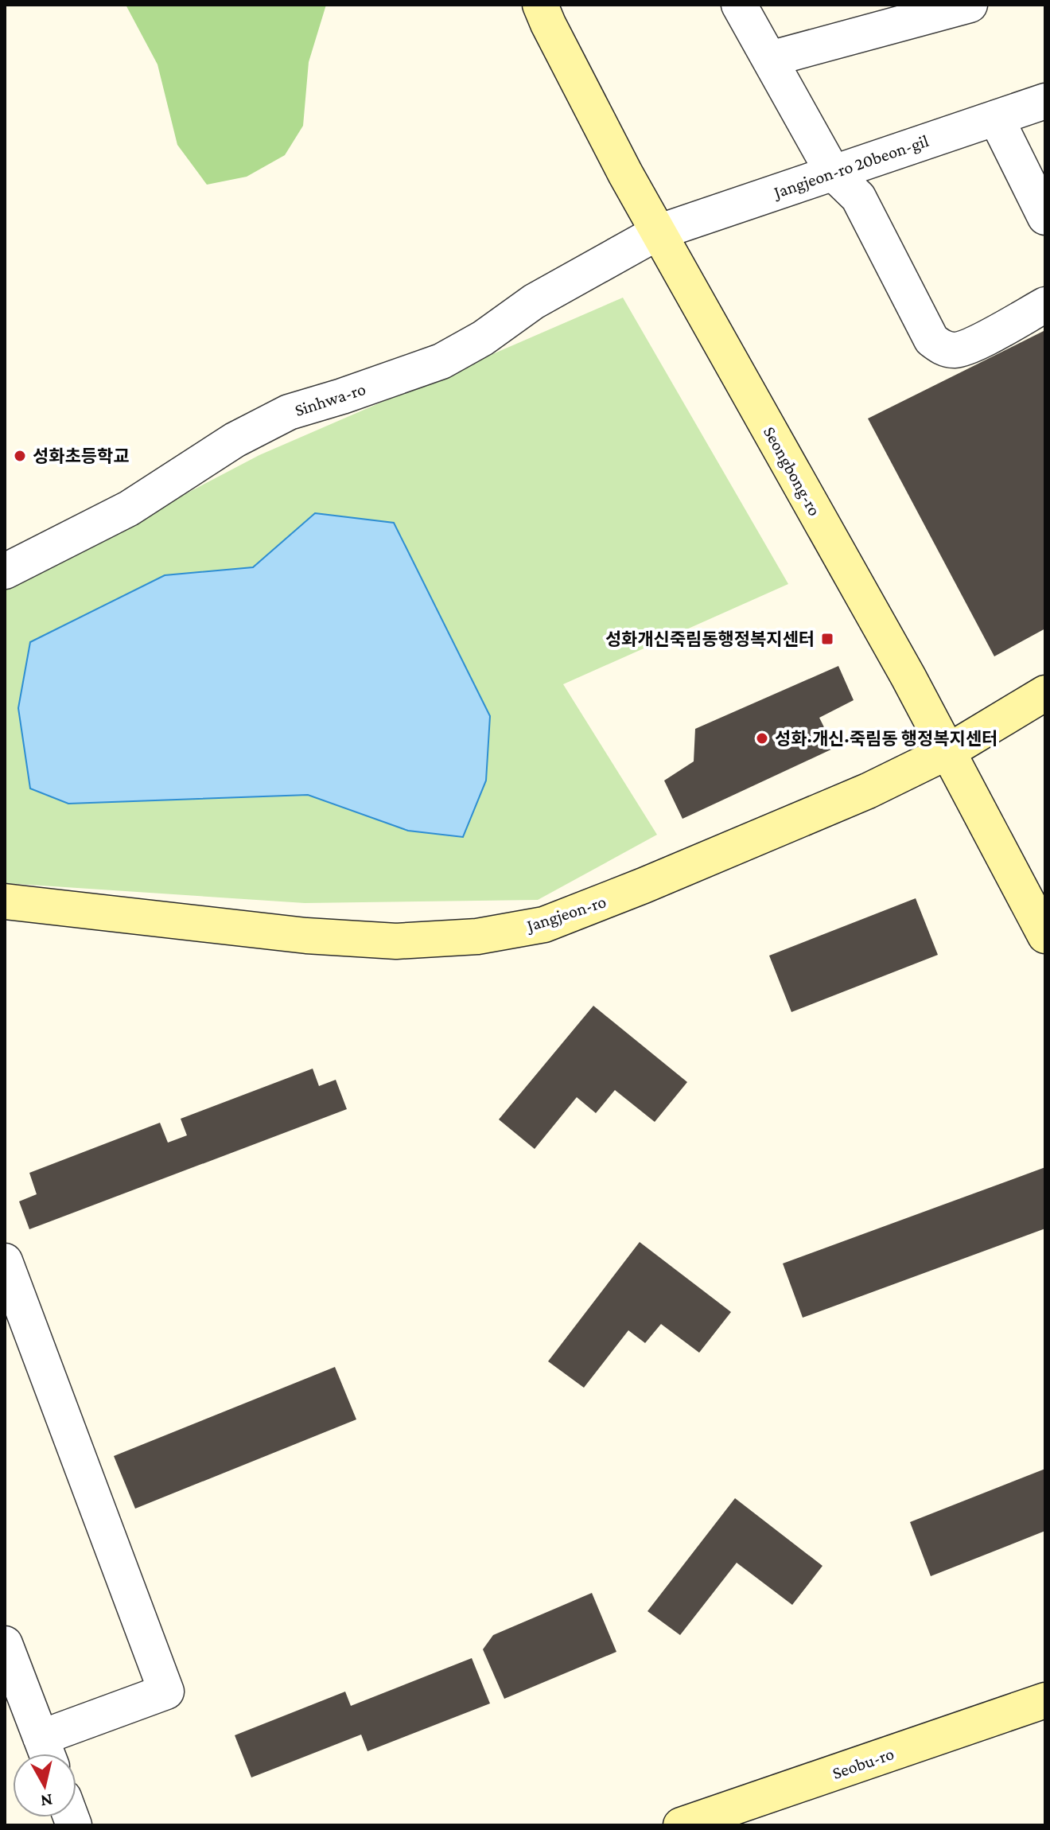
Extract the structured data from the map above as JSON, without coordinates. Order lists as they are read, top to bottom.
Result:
{
  "streets": {
    "street": [
      "Jangjeon-ro 20beon-gil",
      "Sinhwa-ro",
      "Seongbong-ro",
      "Jangjeon-ro",
      "Seobu-ro"
    ]
  },
  "crossings": [
    ["Jangjeon-ro 20beon-gil", "Sinhwa-ro"],
    ["Jangjeon-ro 20beon-gil", "Seongbong-ro"],
    ["Sinhwa-ro", "Seongbong-ro"],
    ["Seongbong-ro", "Jangjeon-ro"]
  ],
  "places": {
    "other": ["성화초등학교", "성화·개신·죽림동 행정복지센터"],
    "transit": ["성화개신죽림동행정복지센터"]
  },
  "north": "bottom"
}
